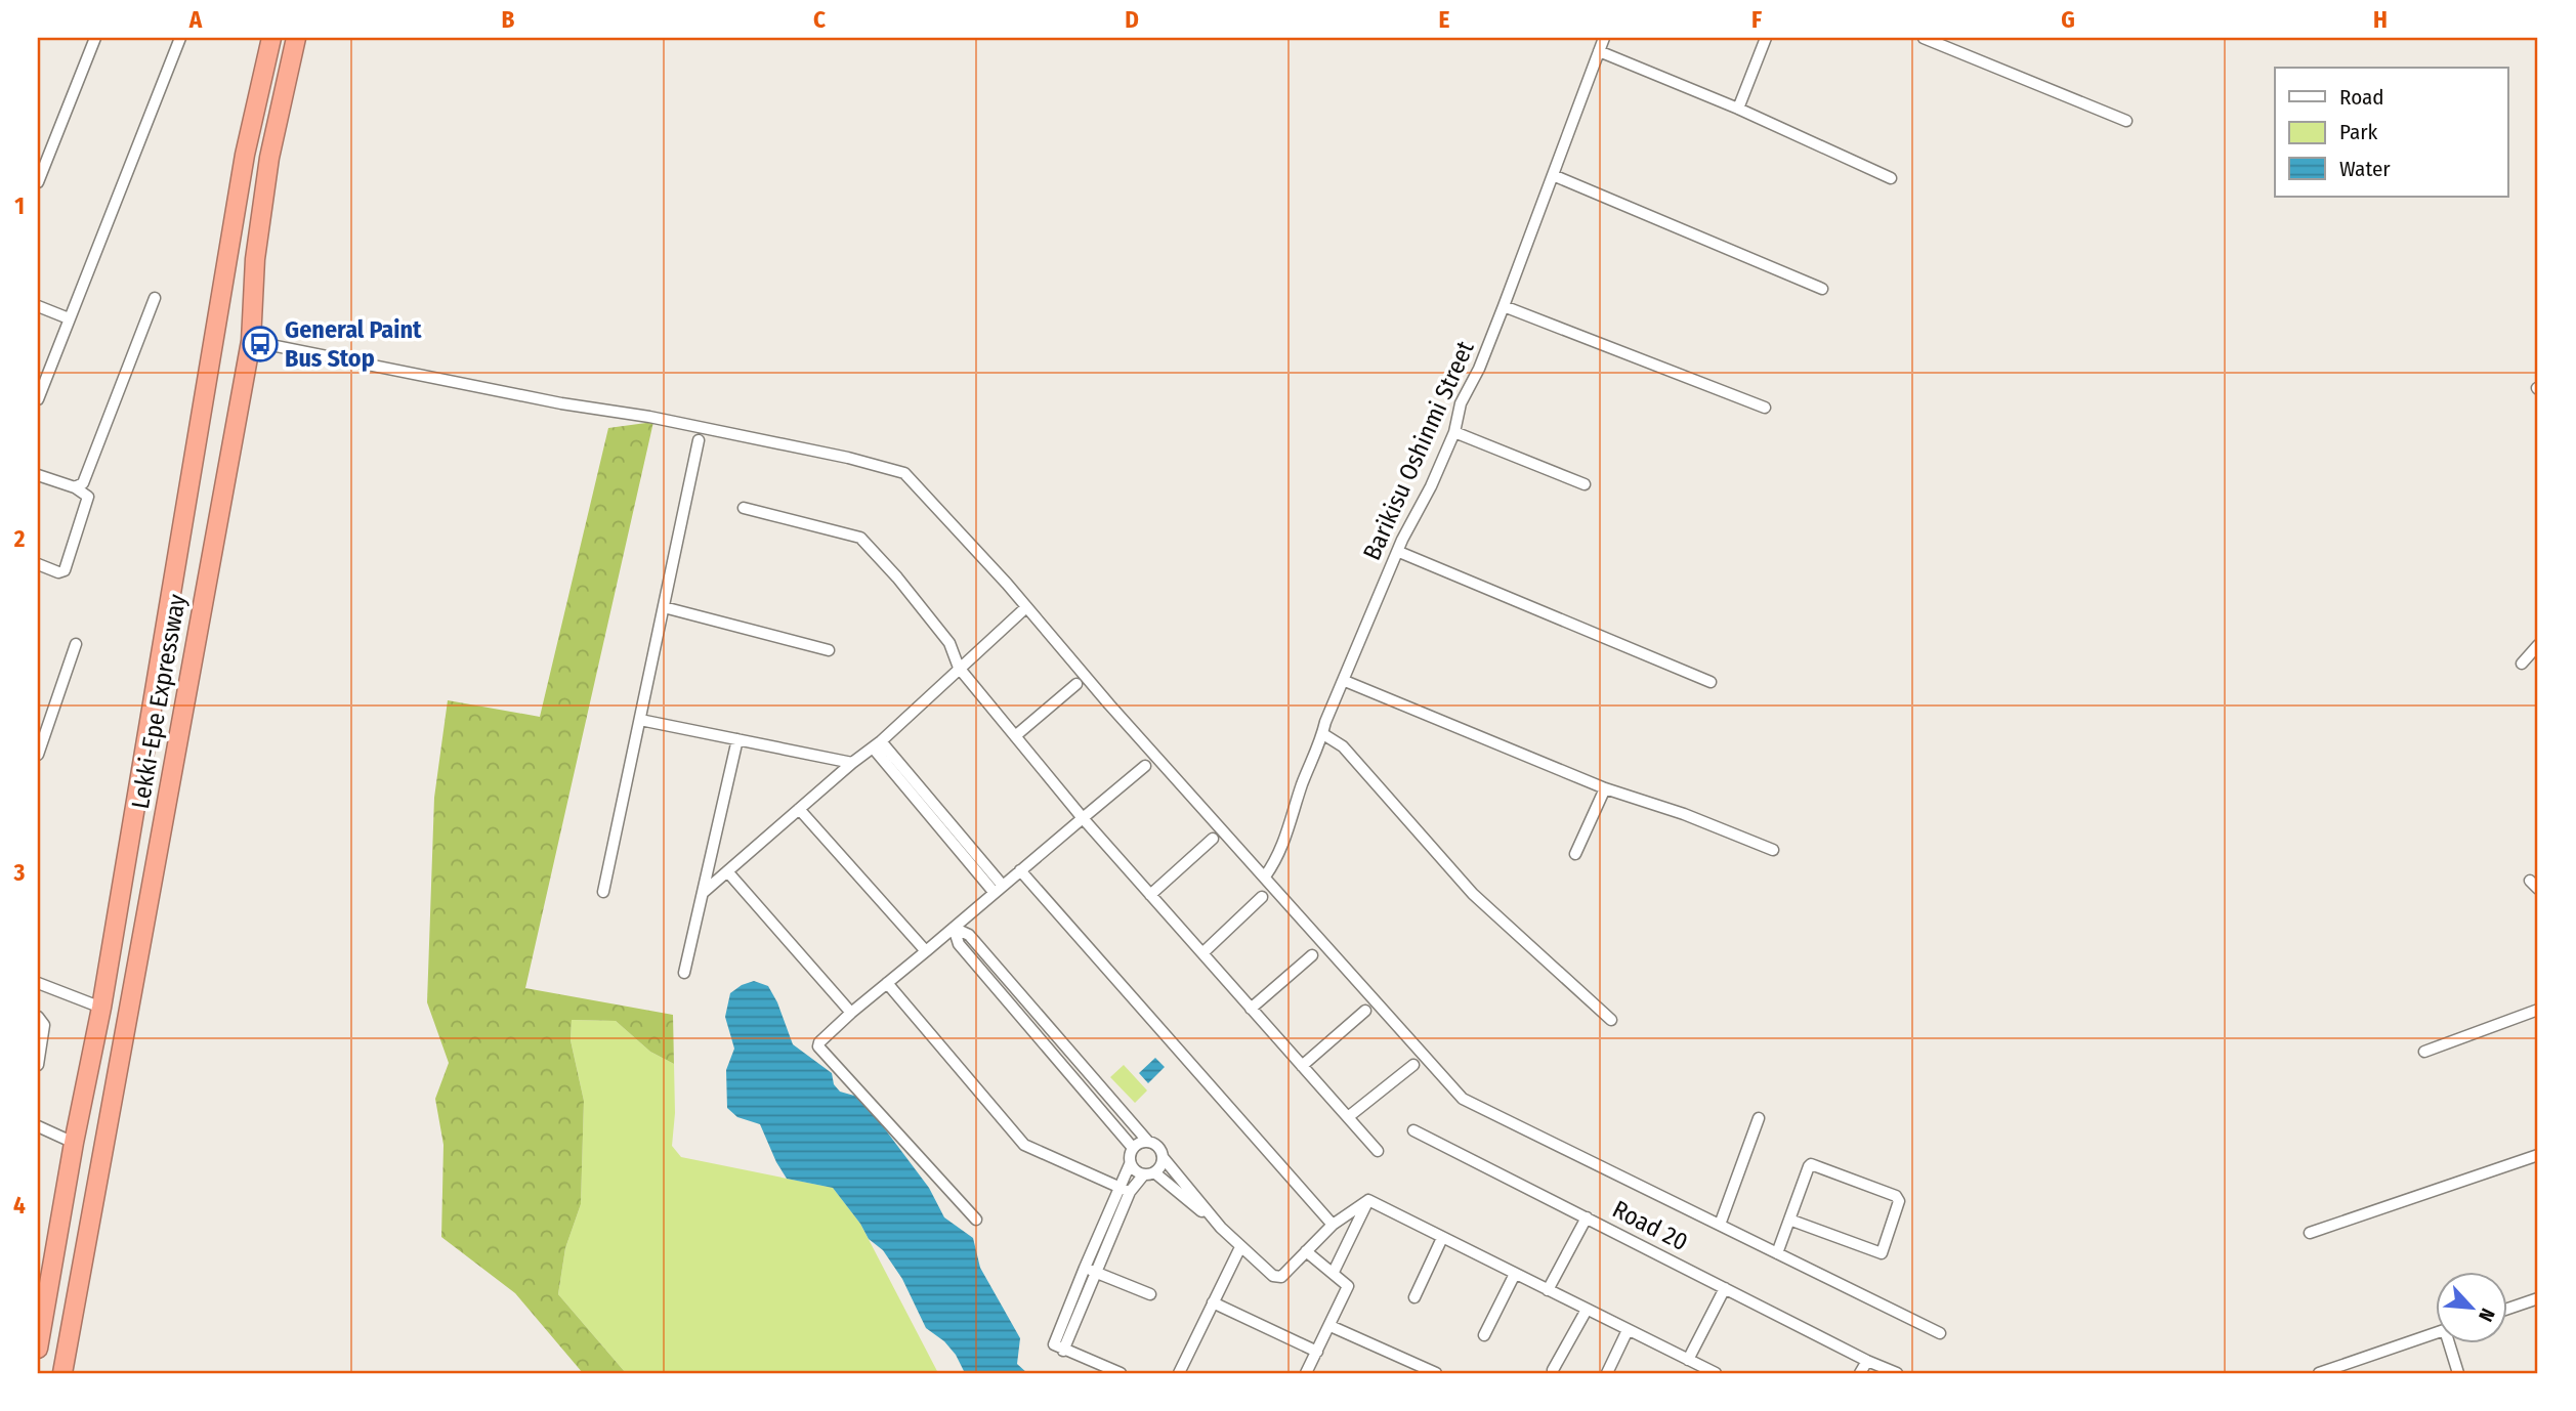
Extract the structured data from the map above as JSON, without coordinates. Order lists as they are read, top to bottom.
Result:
{
  "streets": {
    "highway": ["Lekki-Epe Expressway"],
    "street": ["Barikisu Oshinmi Street", "Road 20"]
  },
  "places": {
    "bus stop": ["General Paint Bus Stop"]
  },
  "legend": ["Road", "Park", "Water"],
  "north": "bottom right",
  "grid": {
    "columns": [
      "A",
      "B",
      "C",
      "D",
      "E",
      "F",
      "G",
      "H"
    ],
    "rows": [
      "1",
      "2",
      "3",
      "4"
    ]
  }
}
